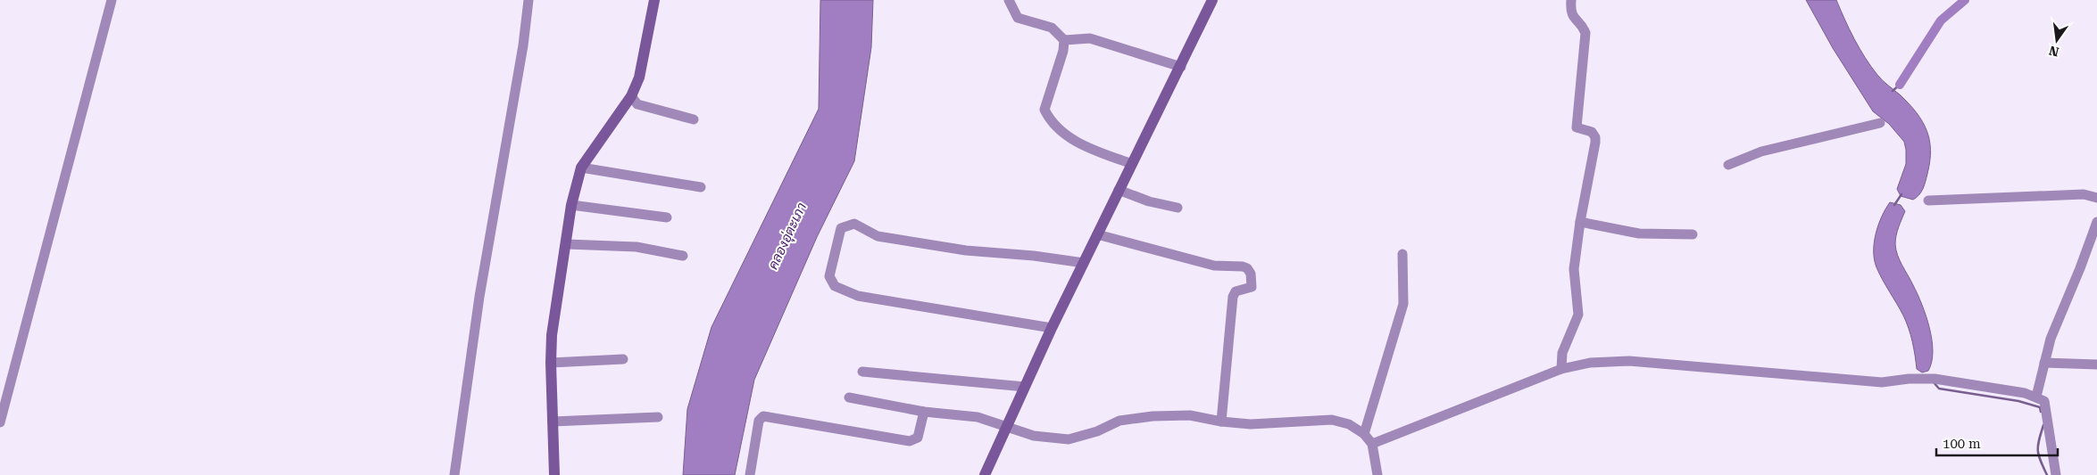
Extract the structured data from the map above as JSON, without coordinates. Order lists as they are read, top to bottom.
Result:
{
  "water": ["คลองอุ่ตะเภา"],
  "scale_bar": "100 m",
  "north": "bottom"
}
